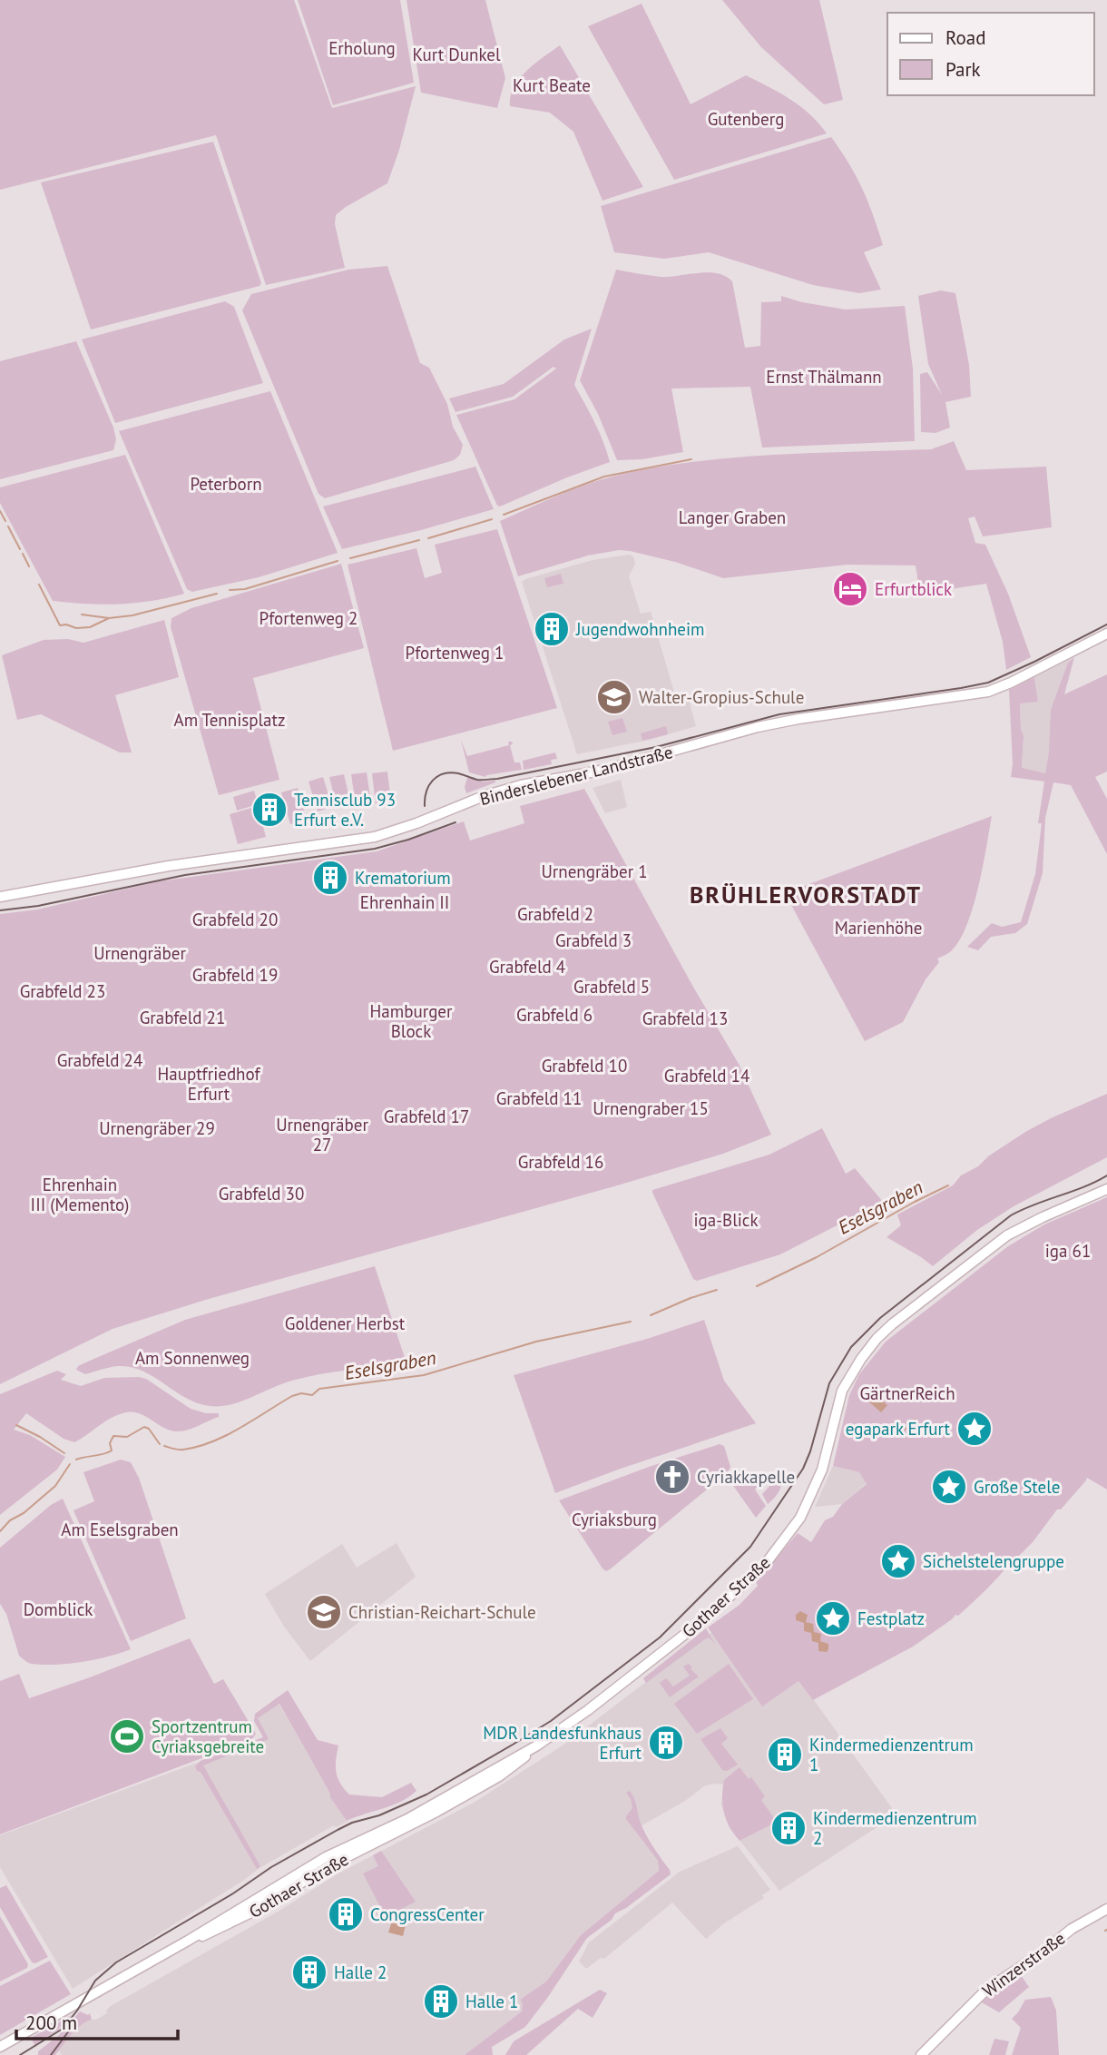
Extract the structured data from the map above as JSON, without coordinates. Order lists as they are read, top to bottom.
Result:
{
  "streets": {
    "main road": ["Binderslebener Landstraße", "Gothaer Straße", "Winzerstraße"]
  },
  "districts": ["BRÜHLERVORSTADT"],
  "water": ["Eselsgraben"],
  "parks": [
    "Erholung",
    "Kurt Dunkel",
    "Kurt Beate",
    "Gutenberg",
    "Ernst Thälmann",
    "Peterborn",
    "Langer Graben",
    "Pfortenweg 2",
    "Pfortenweg 1",
    "Am Tennisplatz",
    "Urnengräber 1",
    "Ehrenhain II",
    "Grabfeld 2",
    "Grabfeld 20",
    "Marienhöhe",
    "Grabfeld 3",
    "Urnengräber",
    "Grabfeld 4",
    "Grabfeld 19",
    "Grabfeld 5",
    "Grabfeld 23",
    "Hamburger Block",
    "Grabfeld 6",
    "Grabfeld 21",
    "Grabfeld 13",
    "Grabfeld 24",
    "Grabfeld 10",
    "Hauptfriedhof Erfurt",
    "Grabfeld 14",
    "Grabfeld 11",
    "Urnengraber 15",
    "Grabfeld 17",
    "Urnengräber 27",
    "Urnengräber 29",
    "Grabfeld 16",
    "Ehrenhain III (Memento)",
    "Grabfeld 30",
    "iga-Blick",
    "iga 61",
    "Goldener Herbst",
    "Am Sonnenweg",
    "GärtnerReich",
    "Cyriaksburg",
    "Am Eselsgraben",
    "Domblick"
  ],
  "places": {
    "hotel": ["Erfurtblick"],
    "building": [
      "Jugendwohnheim",
      "Tennisclub 93 Erfurt e.V.",
      "Krematorium",
      "MDR Landesfunkhaus Erfurt",
      "Kindermedienzentrum 1",
      "Kindermedienzentrum 2",
      "CongressCenter",
      "Halle 2",
      "Halle 1"
    ],
    "school or university": ["Walter-Gropius-Schule", "Christian-Reichart-Schule"],
    "place": [
      "egapark Erfurt",
      "Große Stele",
      "Sichelstelengruppe",
      "Festplatz"
    ],
    "church": ["Cyriakkapelle"],
    "sports": ["Sportzentrum Cyriaksgebreite"]
  },
  "legend": ["Road", "Park"],
  "scale_bar": "200 m"
}
